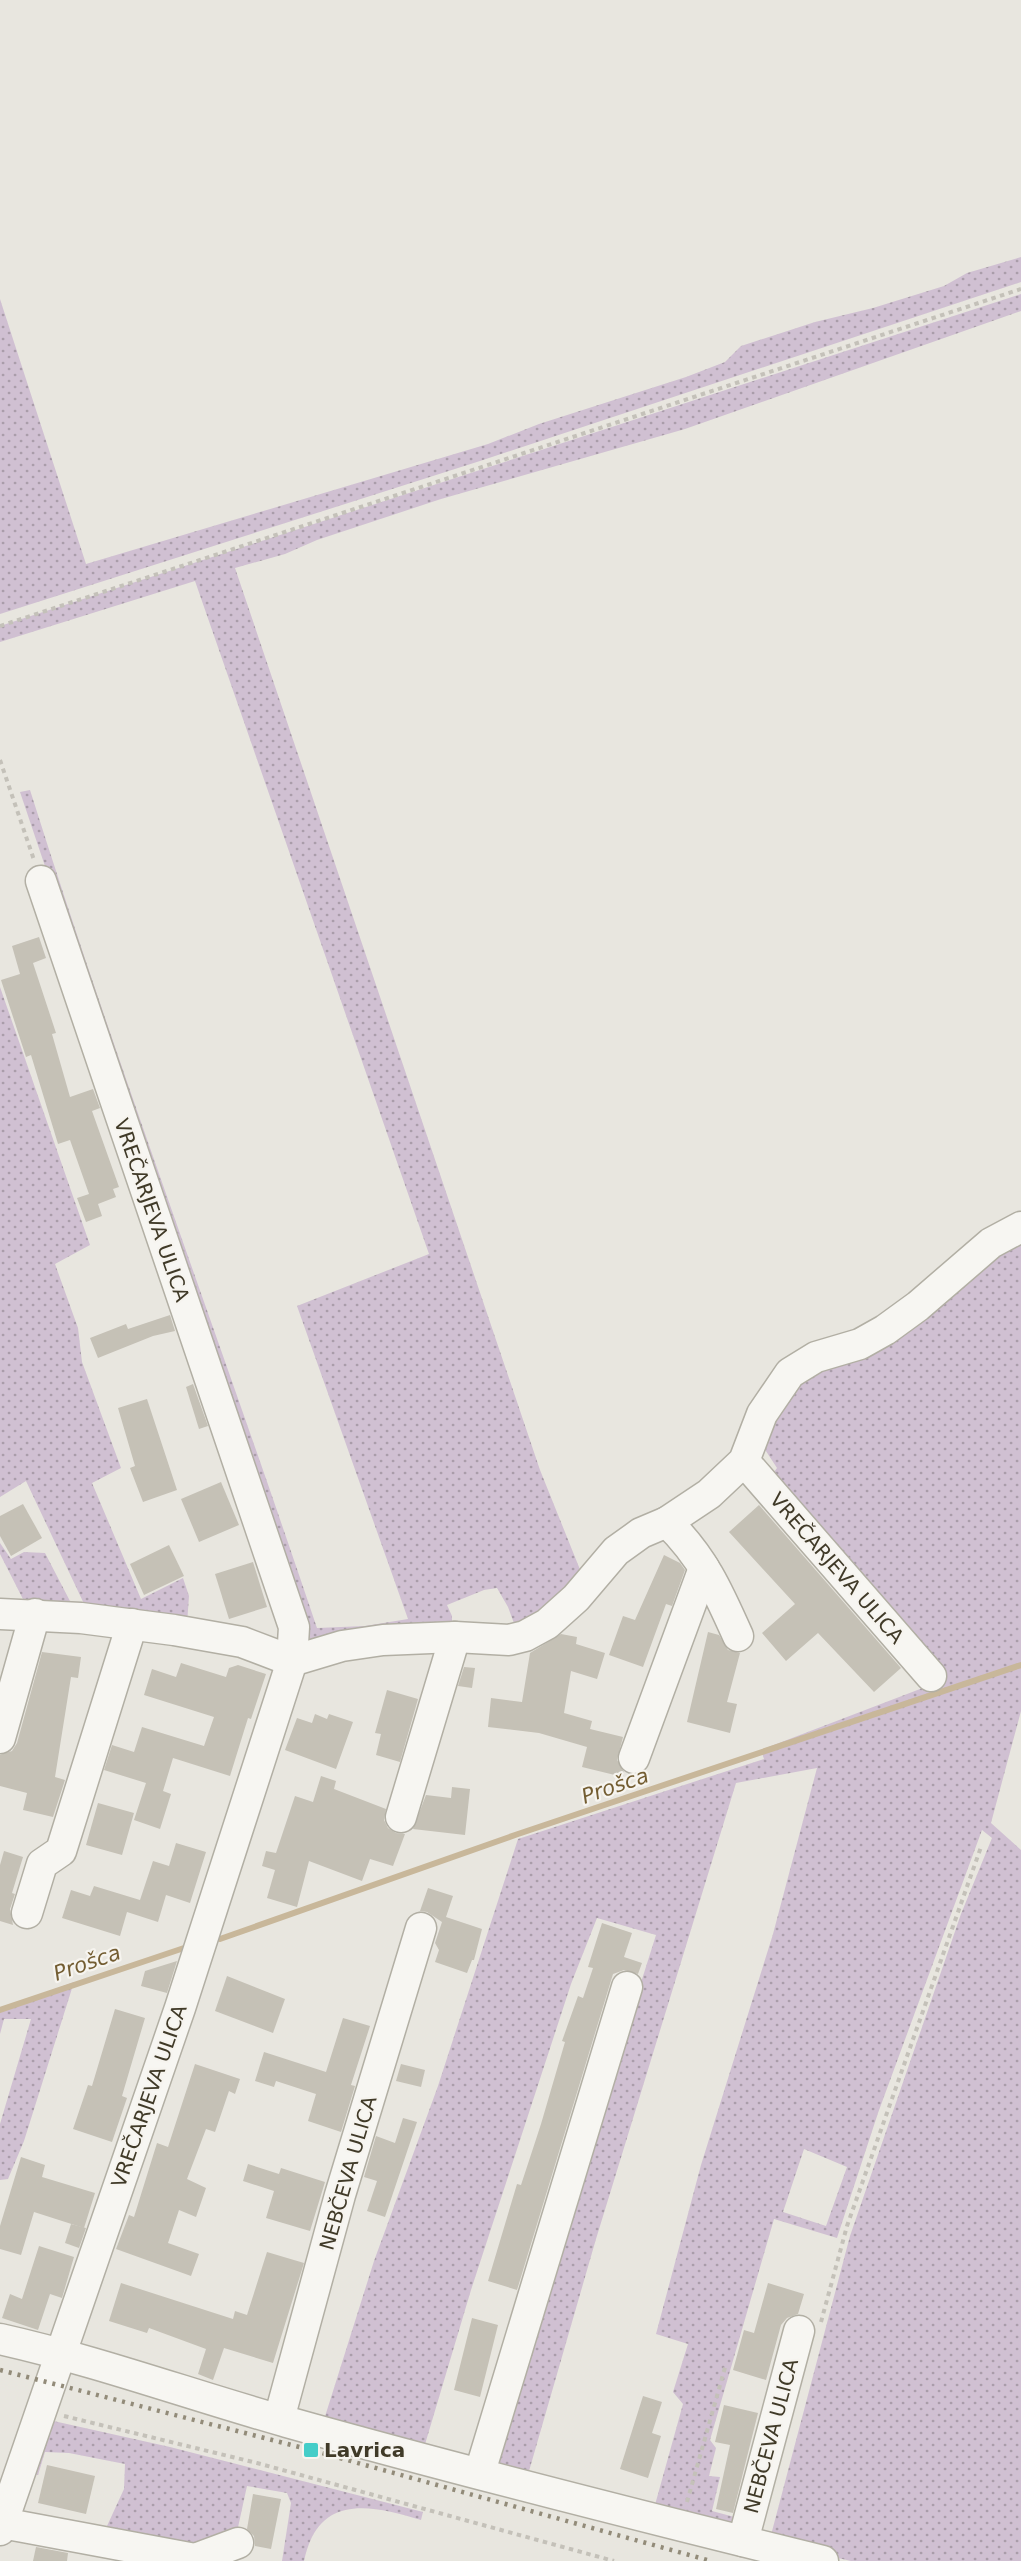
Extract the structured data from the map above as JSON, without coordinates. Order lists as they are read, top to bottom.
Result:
{
  "streets": {
    "street": ["VREČARJEVA ULICA", "NEBČEVA ULICA"]
  },
  "crossings": [
    ["VREČARJEVA ULICA", "NEBČEVA ULICA"]
  ],
  "water": ["Prošca"],
  "places": {
    "transit": ["Lavrica"]
  }
}
